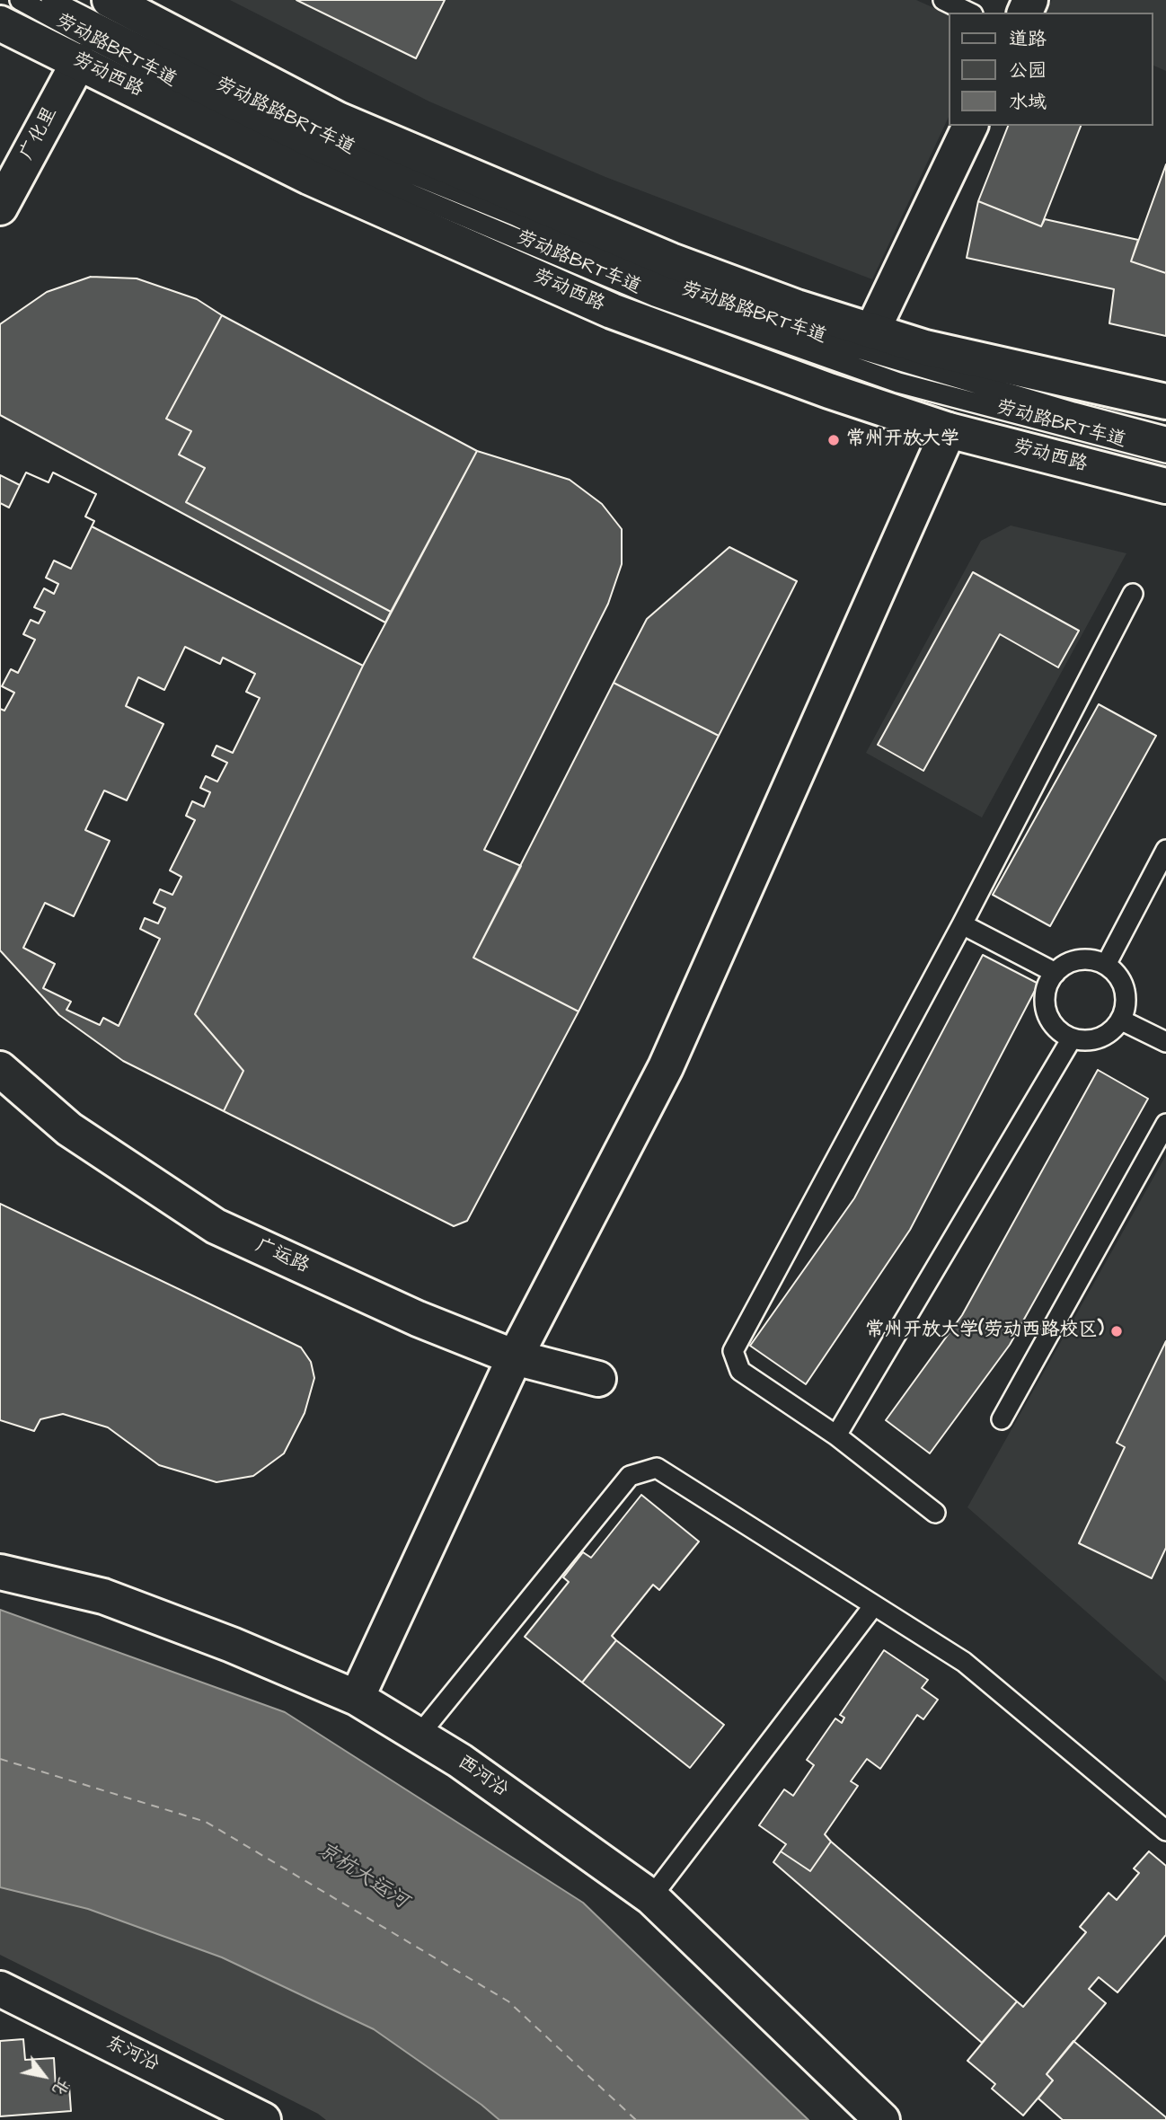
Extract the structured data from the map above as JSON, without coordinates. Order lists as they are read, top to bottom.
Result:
{
  "streets": {
    "street": [
      "劳动西路",
      "广化里",
      "广运路",
      "西河沿",
      "东河沿"
    ],
    "lane": ["劳动路BRT车道", "劳动路路BRT车道"]
  },
  "crossings": [
    ["劳动西路", "广化里"]
  ],
  "water": ["京杭大运河"],
  "places": ["常州开放大学", "常州开放大学(劳动西路校区)"],
  "legend": ["道路", "公园", "水域"],
  "north": "bottom right"
}
